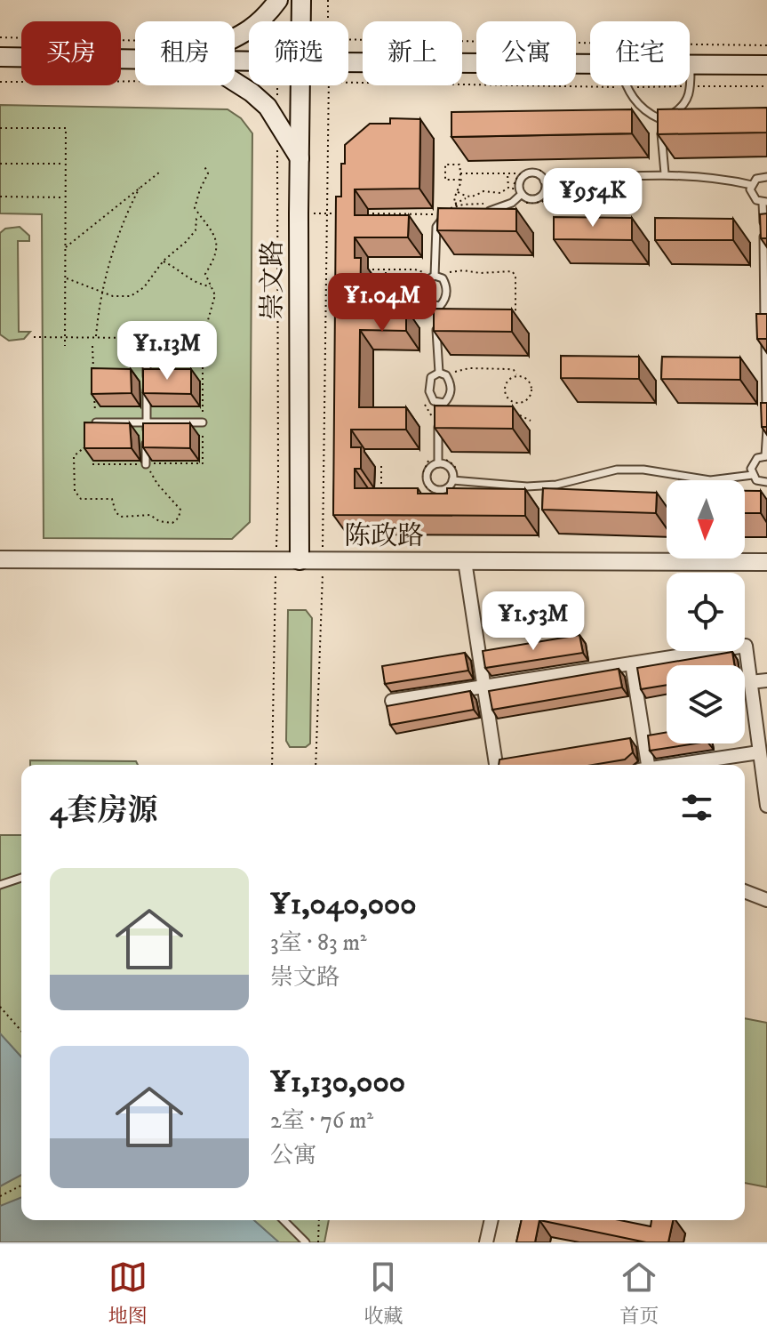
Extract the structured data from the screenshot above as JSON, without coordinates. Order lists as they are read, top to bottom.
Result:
{
  "streets": {
    "main road": ["崇文路"],
    "street": ["陈政路"]
  },
  "crossings": [
    ["崇文路", "陈政路"]
  ],
  "north": "bottom",
  "page": {
    "chip": [
      "买房",
      "租房",
      "筛选",
      "新上",
      "公寓",
      "住宅"
    ],
    "price": [
      "¥954K",
      "¥1.04M",
      "¥1.13M",
      "¥1.53M"
    ],
    "heading": "4套房源",
    "list": [
      {
        "name": "¥1,040,000",
        "note": "3室 · 83 m² · 崇文路"
      },
      {
        "name": "¥1,130,000",
        "note": "2室 · 76 m² · 公寓"
      }
    ],
    "tabs": ["地图", "收藏", "首页"]
  }
}
